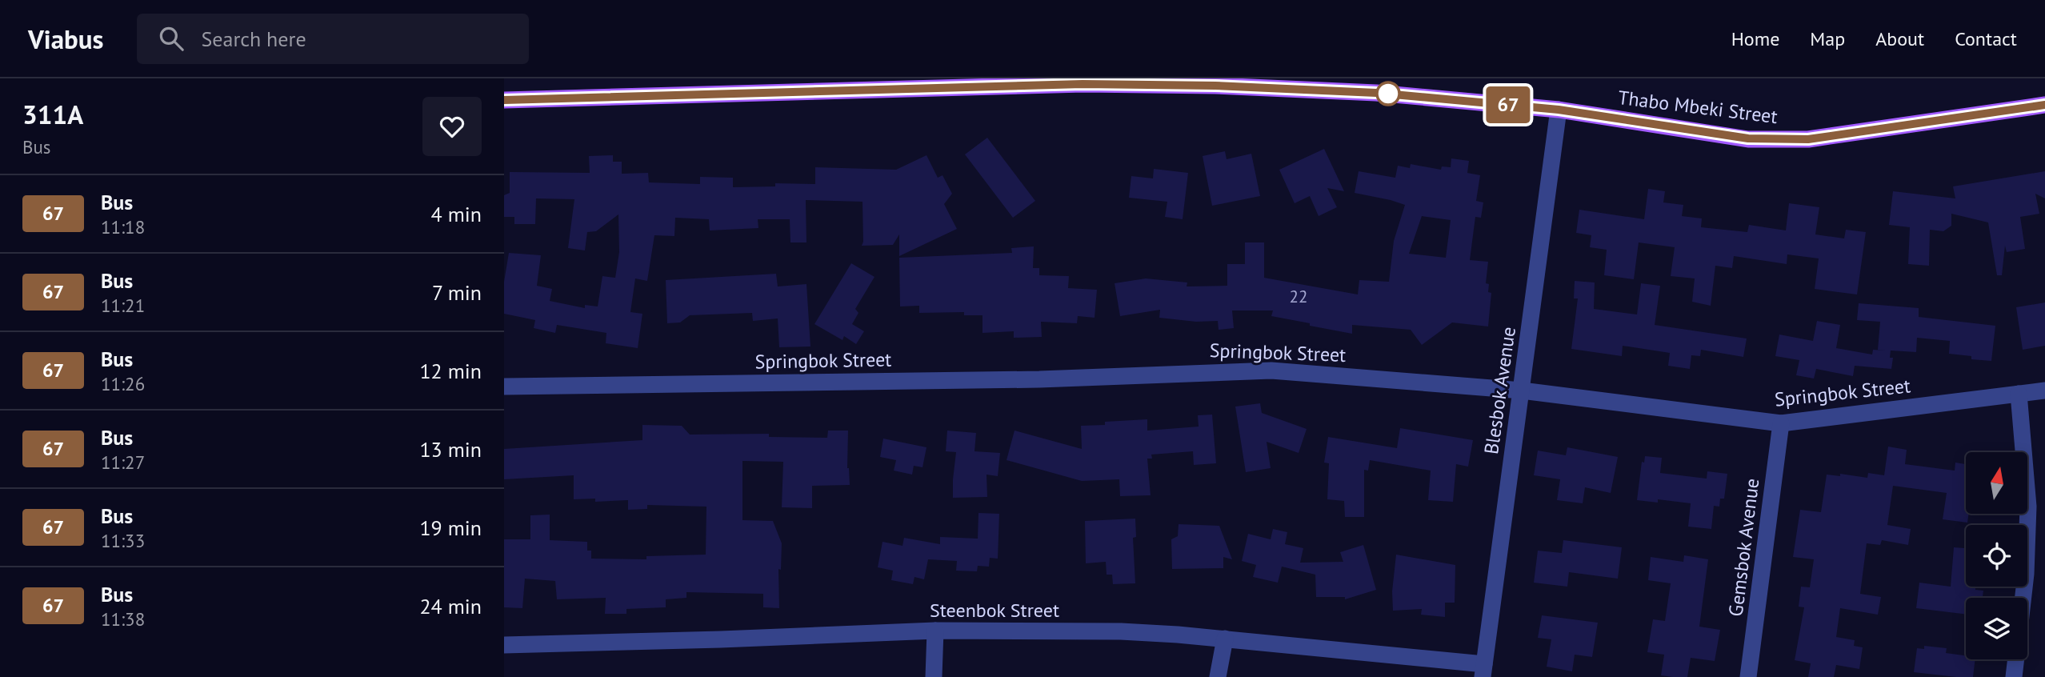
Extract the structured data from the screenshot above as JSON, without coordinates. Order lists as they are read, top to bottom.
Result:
{
  "streets": {
    "main road": ["Thabo Mbeki Street"],
    "street": [
      "Springbok Street",
      "Blesbok Avenue",
      "Gemsbok Avenue",
      "Steenbok Street"
    ]
  },
  "crossings": [
    ["Thabo Mbeki Street", "Blesbok Avenue"],
    ["Springbok Street", "Blesbok Avenue"],
    ["Springbok Street", "Gemsbok Avenue"],
    ["Blesbok Avenue", "Steenbok Street"]
  ],
  "lines": ["bus line 67"],
  "house_numbers": ["22"],
  "north": "top",
  "page": {
    "header": "Viabus",
    "search": "Search here",
    "nav": [
      "Home",
      "Map",
      "About",
      "Contact"
    ],
    "heading": ["311A", "Bus"],
    "on_map": "67",
    "list": [
      {
        "mark": "67",
        "name": "Bus",
        "note": "11:18",
        "value": "4 min"
      },
      {
        "mark": "67",
        "name": "Bus",
        "note": "11:21",
        "value": "7 min"
      },
      {
        "mark": "67",
        "name": "Bus",
        "note": "11:26",
        "value": "12 min"
      },
      {
        "mark": "67",
        "name": "Bus",
        "note": "11:27",
        "value": "13 min"
      },
      {
        "mark": "67",
        "name": "Bus",
        "note": "11:33",
        "value": "19 min"
      },
      {
        "mark": "67",
        "name": "Bus",
        "note": "11:38",
        "value": "24 min"
      }
    ]
  }
}
